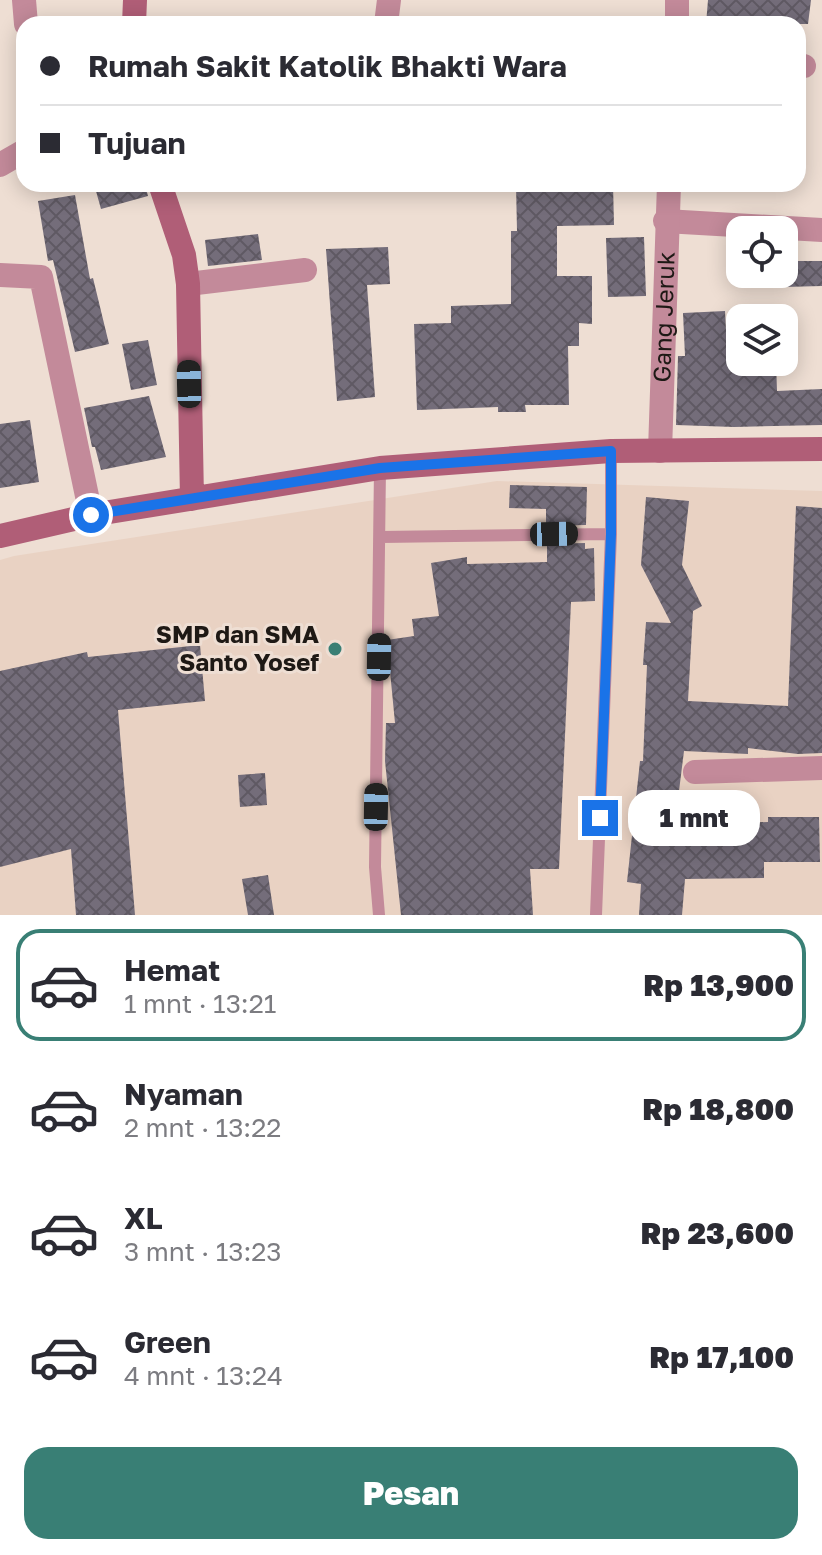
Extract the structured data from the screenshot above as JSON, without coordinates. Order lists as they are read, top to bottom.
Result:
{
  "streets": {
    "street": ["Gang Jeruk"]
  },
  "places": ["SMP dan SMA Santo Yosef"],
  "page": {
    "banner": ["Rumah Sakit Katolik Bhakti Wara", "Tujuan"],
    "bubble": "1 mnt",
    "list": [
      {
        "name": "Hemat",
        "note": "1 mnt · 13:21",
        "value": "Rp 13,900"
      },
      {
        "name": "Nyaman",
        "note": "2 mnt · 13:22",
        "value": "Rp 18,800"
      },
      {
        "name": "XL",
        "note": "3 mnt · 13:23",
        "value": "Rp 23,600"
      },
      {
        "name": "Green",
        "note": "4 mnt · 13:24",
        "value": "Rp 17,100"
      }
    ],
    "buttons": "Pesan"
  }
}
